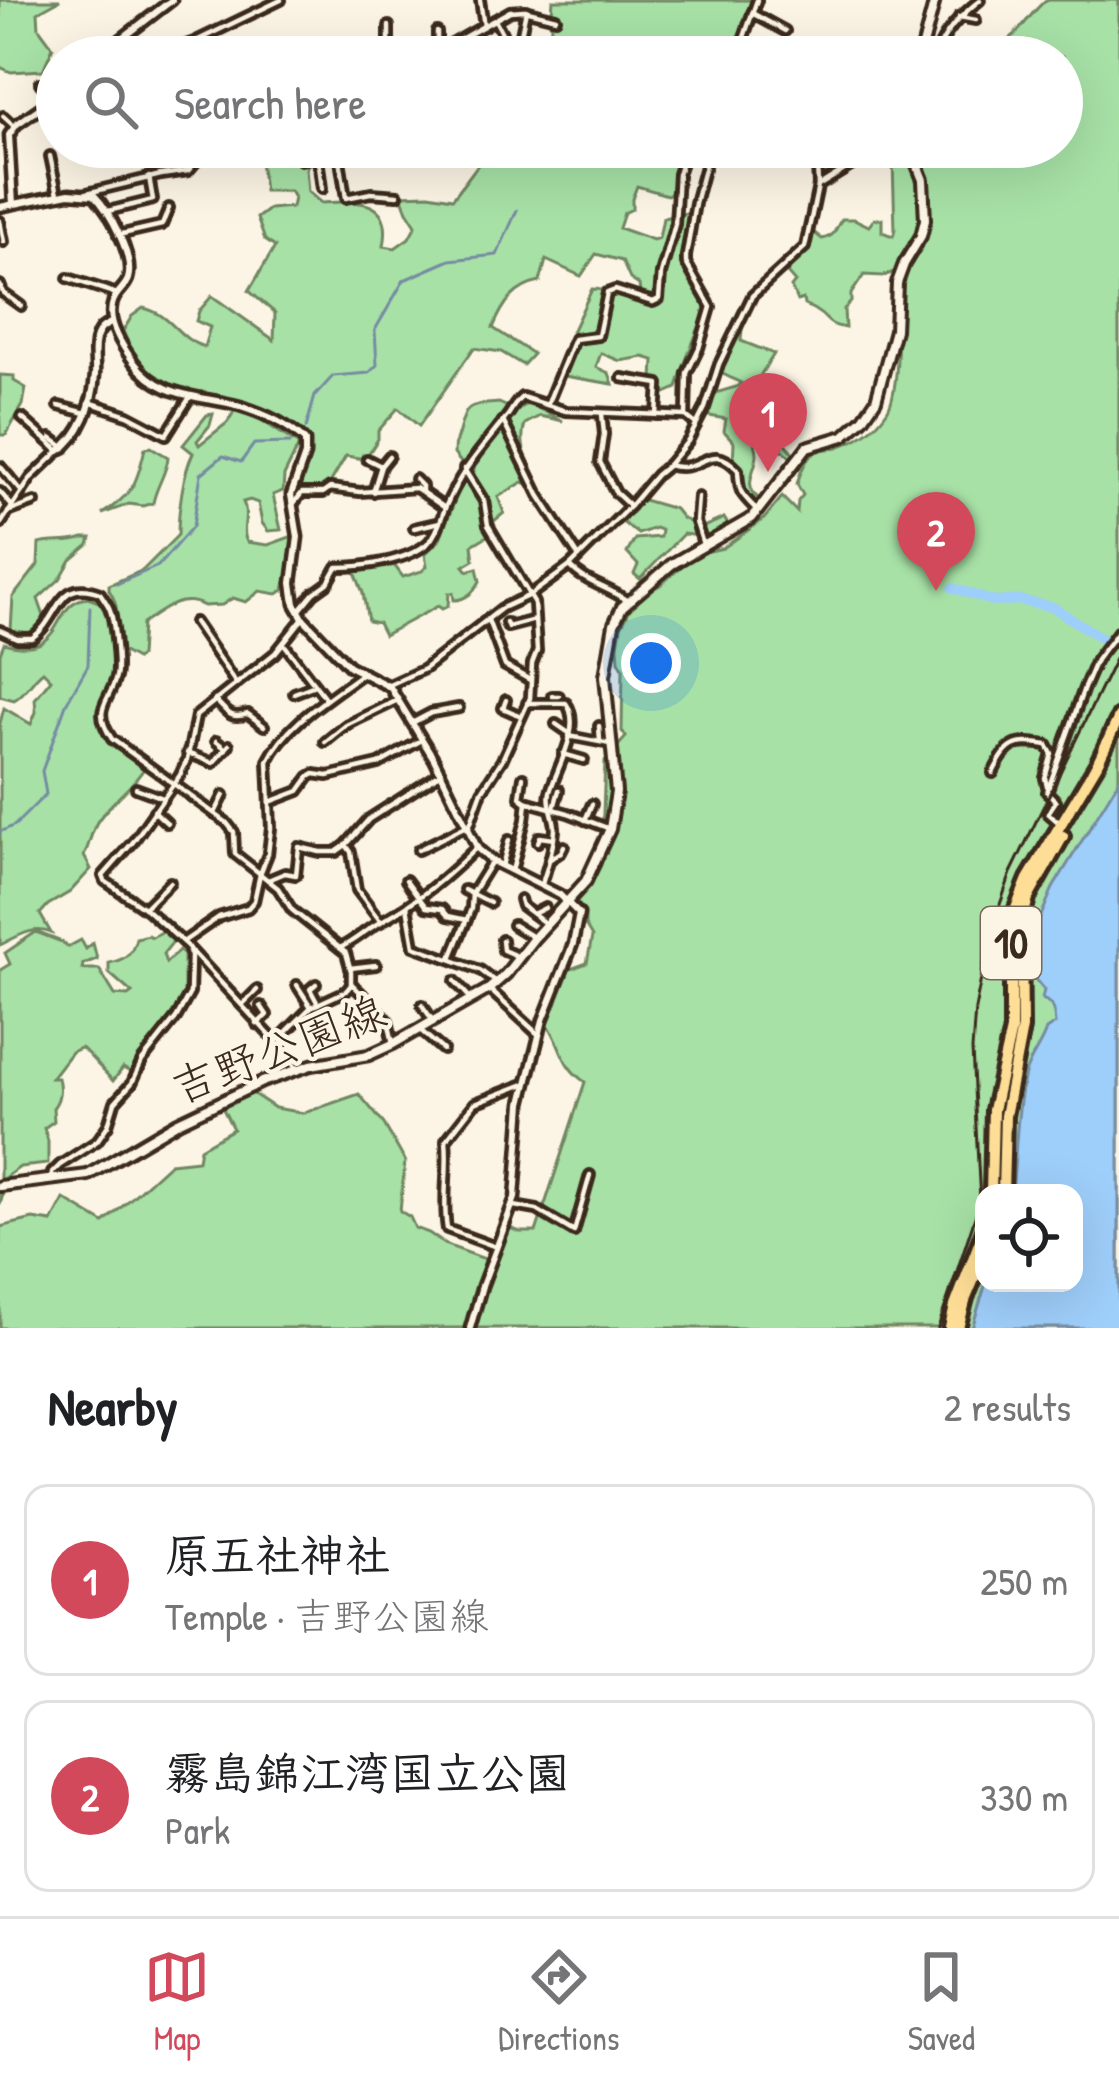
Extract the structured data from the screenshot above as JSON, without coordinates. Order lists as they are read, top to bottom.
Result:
{
  "streets": {
    "highway": ["10"],
    "main road": ["吉野公園線"]
  },
  "page": {
    "search": "Search here",
    "pins": ["1", "2"],
    "heading": ["Nearby", "2 results"],
    "list": [
      {
        "mark": "1",
        "name": "原五社神社",
        "note": "Temple · 吉野公園線",
        "value": "250 m"
      },
      {
        "mark": "2",
        "name": "霧島錦江湾国立公園",
        "note": "Park",
        "value": "330 m"
      }
    ],
    "nav": ["Map", "Directions", "Saved"]
  }
}
